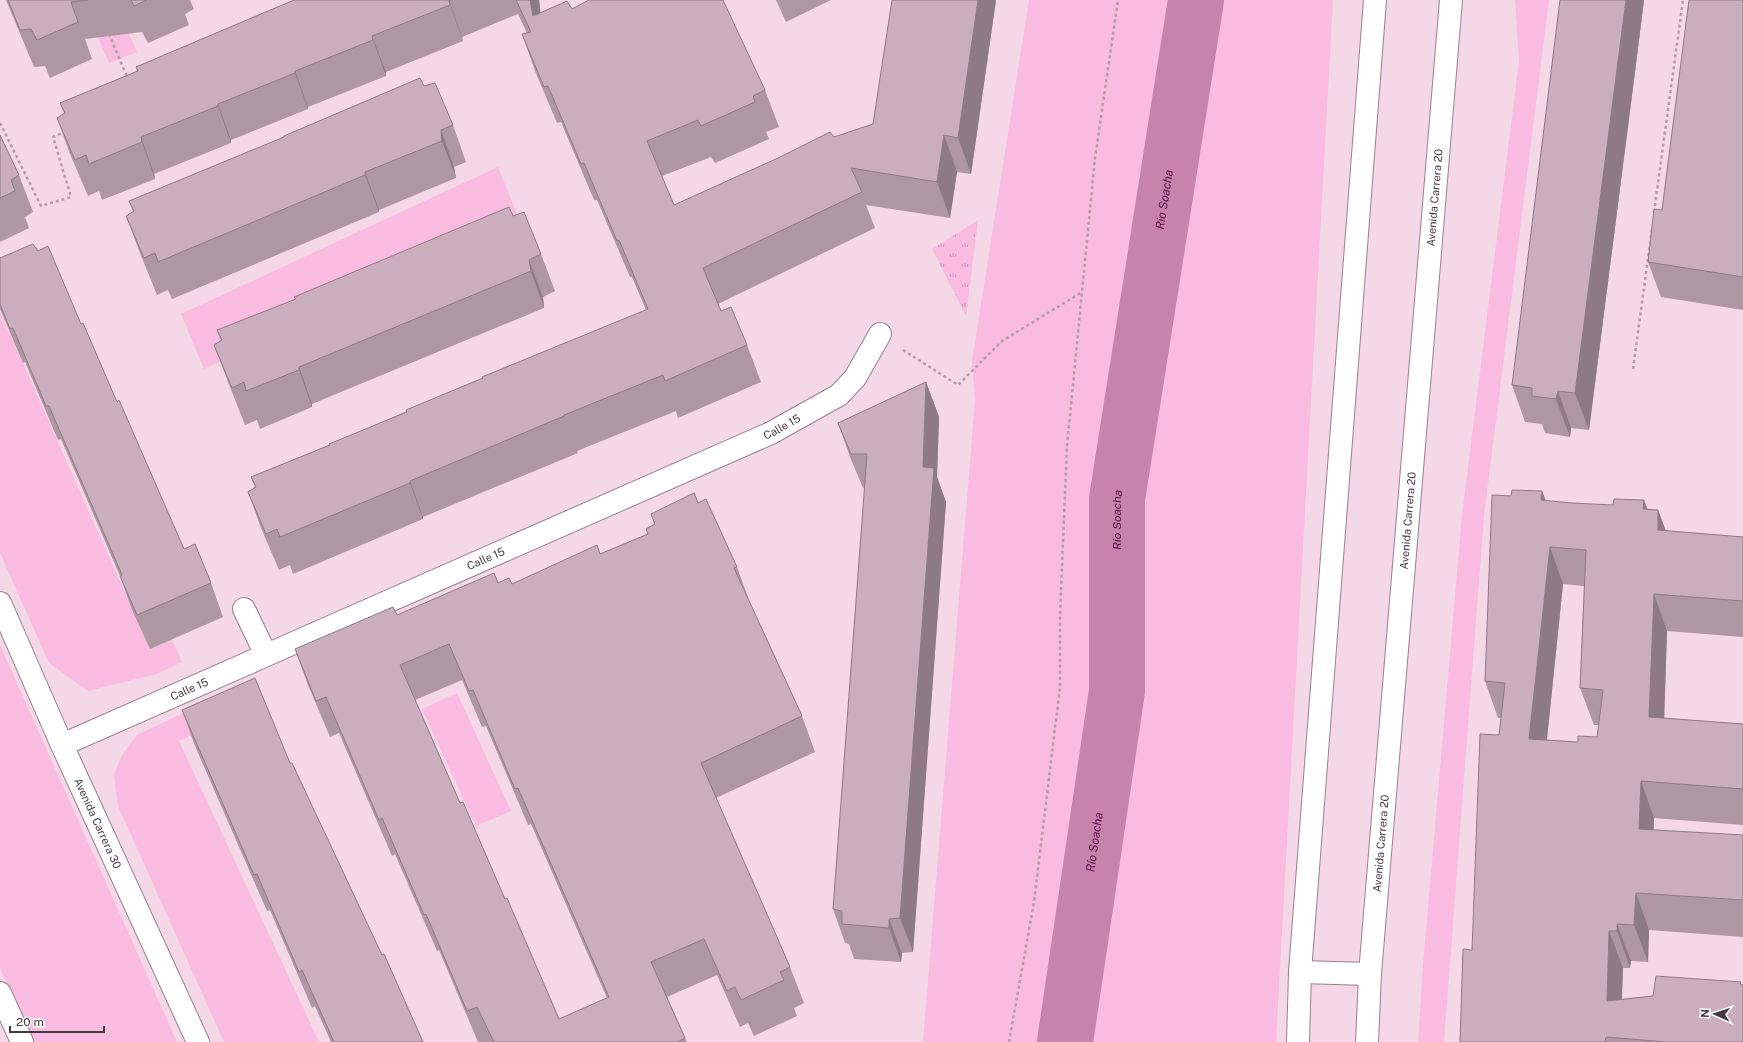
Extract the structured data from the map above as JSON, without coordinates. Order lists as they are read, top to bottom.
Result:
{
  "streets": {
    "street": ["Avenida Carrera 20", "Calle 15", "Avenida Carrera 30"]
  },
  "crossings": [
    ["Calle 15", "Avenida Carrera 30"]
  ],
  "water": ["Río Soacha"],
  "scale_bar": "20 m",
  "north": "left"
}
